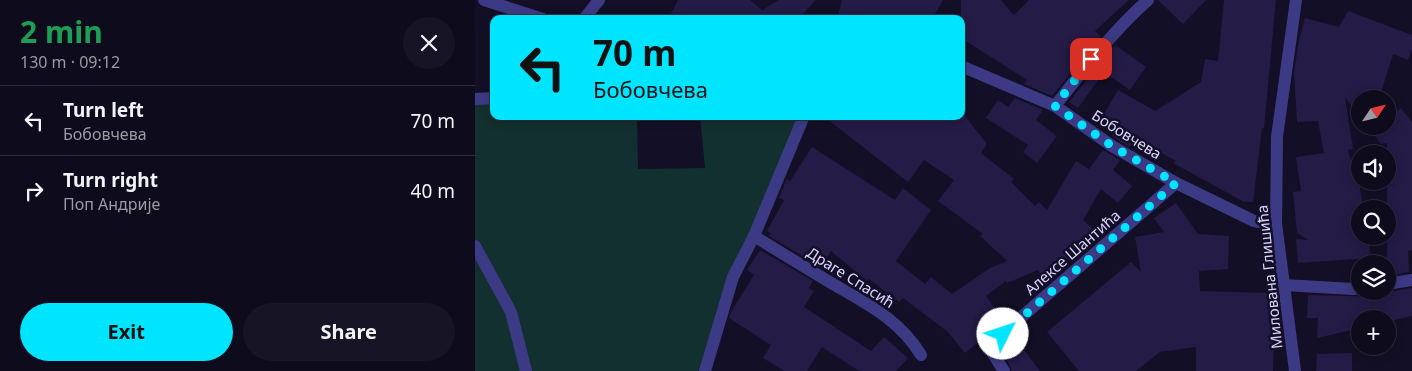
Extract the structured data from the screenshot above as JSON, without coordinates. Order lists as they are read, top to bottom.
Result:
{
  "streets": {
    "street": [
      "Бобовчева",
      "Алексе Шантића",
      "Драге Спасић",
      "Милована Глишића"
    ]
  },
  "crossings": [
    ["Бобовчева", "Алексе Шантића"],
    ["Бобовчева", "Милована Глишића"]
  ],
  "north": "top right",
  "page": {
    "heading": ["2 min", "130 m · 09:12"],
    "turn": ["70 m", "Бобовчева"],
    "list": [
      {
        "name": "Turn left",
        "note": "Бобовчева",
        "value": "70 m"
      },
      {
        "name": "Turn right",
        "note": "Поп Андрије",
        "value": "40 m"
      }
    ],
    "map_buttons": "+",
    "buttons": ["Exit", "Share"]
  }
}
